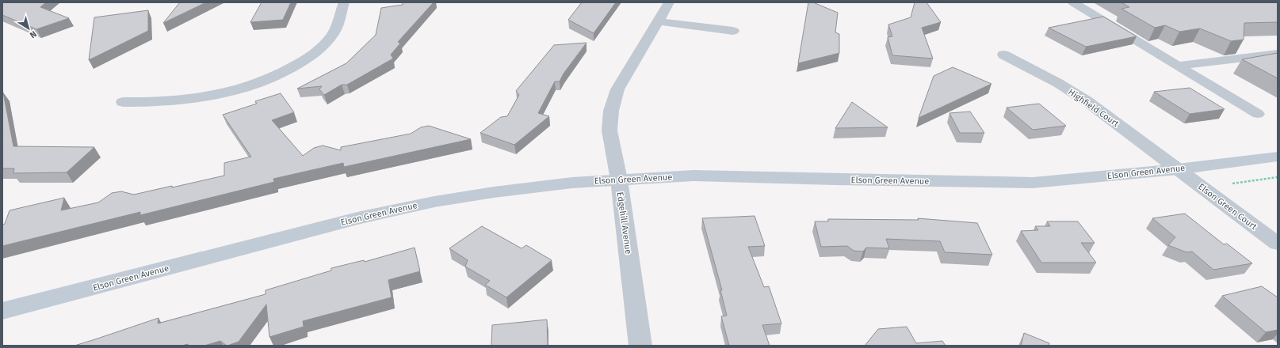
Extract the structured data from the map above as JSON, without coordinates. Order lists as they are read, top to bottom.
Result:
{
  "streets": {
    "street": [
      "Highfield Court",
      "Elson Green Avenue",
      "Elson Green Court",
      "Edgehill Avenue"
    ]
  },
  "crossings": [
    ["Highfield Court", "Elson Green Avenue"],
    ["Highfield Court", "Elson Green Court"],
    ["Elson Green Avenue", "Elson Green Court"],
    ["Elson Green Avenue", "Edgehill Avenue"]
  ],
  "north": "bottom right"
}
